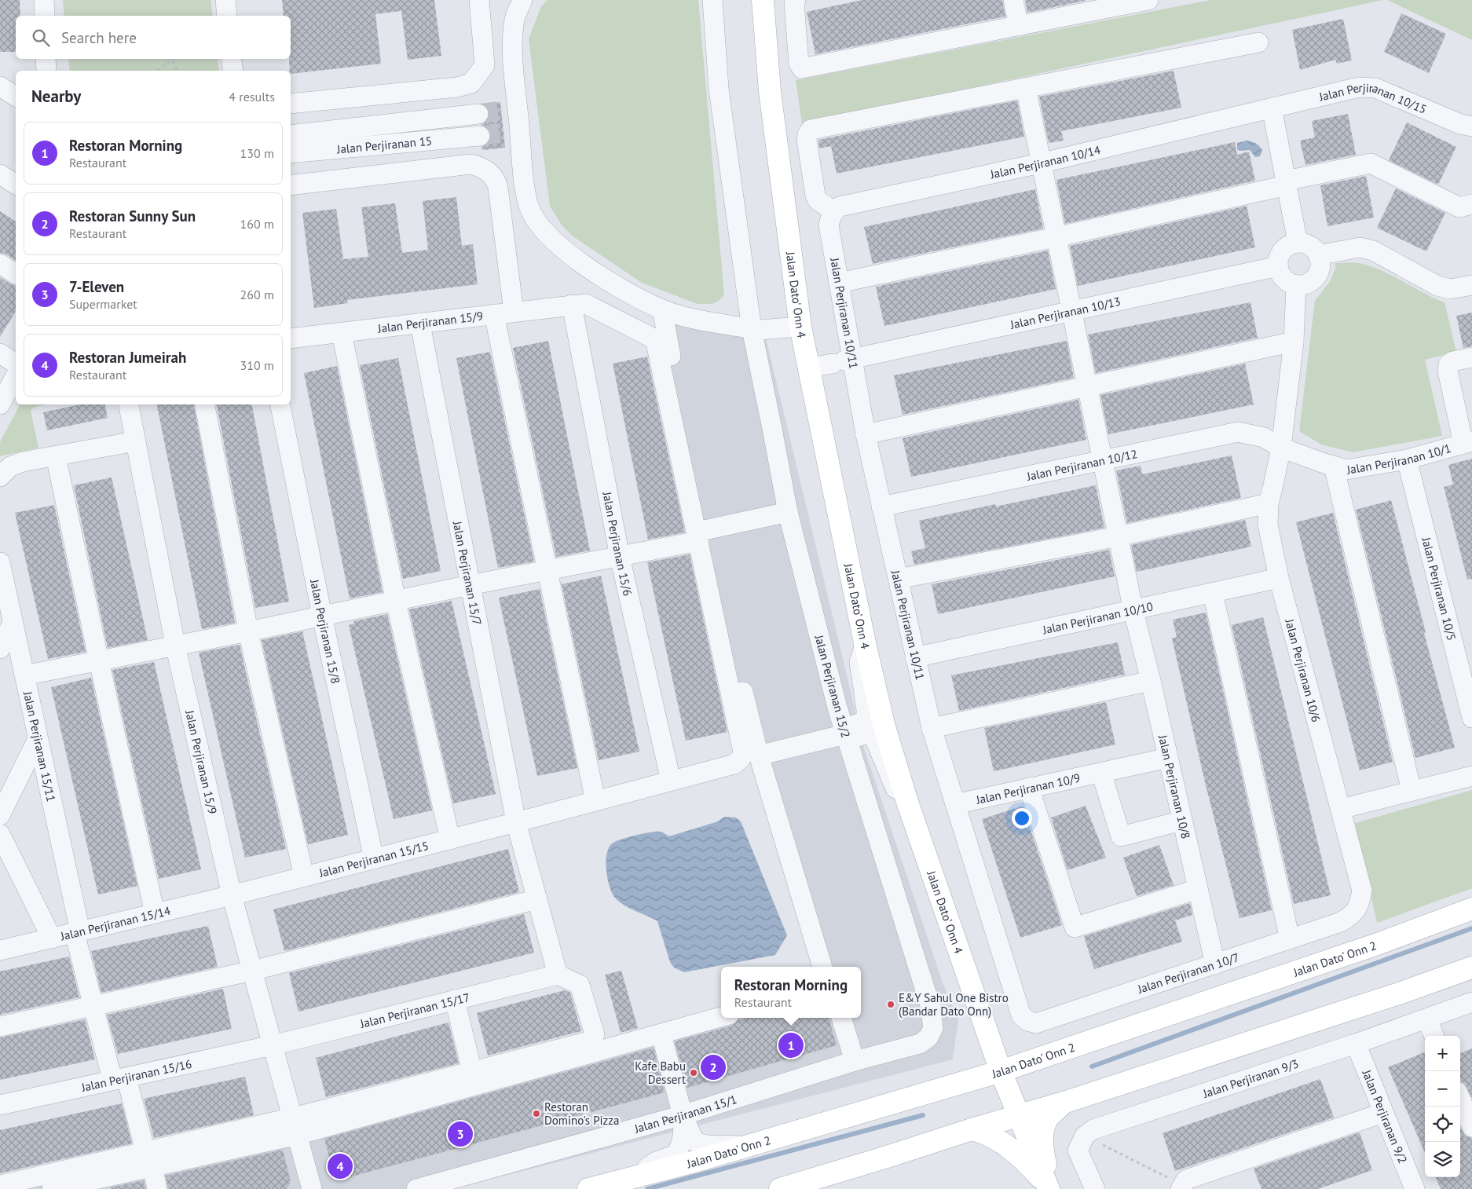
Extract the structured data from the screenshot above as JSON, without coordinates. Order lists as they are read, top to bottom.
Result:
{
  "streets": {
    "main road": ["Jalan Dato' Onn 4", "Jalan Dato' Onn 2"],
    "street": [
      "Jalan Perjiranan 10/15",
      "Jalan Perjiranan 15",
      "Jalan Perjiranan 10/14",
      "Jalan Perjiranan 10/11",
      "Jalan Perjiranan 10/13",
      "Jalan Perjiranan 15/9",
      "Jalan Perjiranan 10/1",
      "Jalan Perjiranan 10/12",
      "Jalan Perjiranan 15/6",
      "Jalan Perjiranan 15/7",
      "Jalan Perjiranan 10/5",
      "Jalan Perjiranan 10/10",
      "Jalan Perjiranan 15/8",
      "Jalan Perjiranan 10/6",
      "Jalan Perjiranan 15/2",
      "Jalan Perjiranan 15/11",
      "Jalan Perjiranan 10/8",
      "Jalan Perjiranan 10/9",
      "Jalan Perjiranan 15/15",
      "Jalan Perjiranan 15/14",
      "Jalan Perjiranan 10/7",
      "Jalan Perjiranan 15/17",
      "Jalan Perjiranan 15/16",
      "Jalan Perjiranan 9/3",
      "Jalan Perjiranan 15/1",
      "Jalan Perjiranan 9/2"
    ]
  },
  "crossings": [
    ["Jalan Perjiranan 10/15", "Jalan Perjiranan 10/14"],
    ["Jalan Perjiranan 10/14", "Jalan Perjiranan 10/11"],
    ["Jalan Perjiranan 10/14", "Jalan Perjiranan 10/8"],
    ["Jalan Dato' Onn 4", "Jalan Perjiranan 10/13"],
    ["Jalan Dato' Onn 4", "Jalan Dato' Onn 2"],
    ["Jalan Perjiranan 10/11", "Jalan Perjiranan 10/13"],
    ["Jalan Perjiranan 10/11", "Jalan Perjiranan 10/12"],
    ["Jalan Perjiranan 10/11", "Jalan Perjiranan 10/10"],
    ["Jalan Perjiranan 10/11", "Jalan Perjiranan 10/9"],
    ["Jalan Perjiranan 10/11", "Jalan Perjiranan 10/7"],
    ["Jalan Perjiranan 10/13", "Jalan Perjiranan 10/6"],
    ["Jalan Perjiranan 10/13", "Jalan Perjiranan 10/8"],
    ["Jalan Perjiranan 15/9", "Jalan Perjiranan 15/6"],
    ["Jalan Perjiranan 15/9", "Jalan Perjiranan 15/7"],
    ["Jalan Perjiranan 15/9", "Jalan Perjiranan 15/15"],
    ["Jalan Perjiranan 15/9", "Jalan Perjiranan 15/14"],
    ["Jalan Perjiranan 15/9", "Jalan Perjiranan 15/17"],
    ["Jalan Perjiranan 15/9", "Jalan Perjiranan 15/16"],
    ["Jalan Perjiranan 10/1", "Jalan Perjiranan 10/12"],
    ["Jalan Perjiranan 10/1", "Jalan Perjiranan 10/5"],
    ["Jalan Perjiranan 10/1", "Jalan Perjiranan 10/6"],
    ["Jalan Perjiranan 10/12", "Jalan Perjiranan 10/6"],
    ["Jalan Perjiranan 10/12", "Jalan Perjiranan 10/8"],
    ["Jalan Perjiranan 15/6", "Jalan Perjiranan 15/15"],
    ["Jalan Perjiranan 15/7", "Jalan Perjiranan 15/15"],
    ["Jalan Perjiranan 15/7", "Jalan Perjiranan 15/17"],
    ["Jalan Perjiranan 10/10", "Jalan Perjiranan 10/6"],
    ["Jalan Perjiranan 10/10", "Jalan Perjiranan 10/8"],
    ["Jalan Perjiranan 15/8", "Jalan Perjiranan 15/15"],
    ["Jalan Perjiranan 10/6", "Jalan Perjiranan 10/7"],
    ["Jalan Perjiranan 15/2", "Jalan Perjiranan 15/15"],
    ["Jalan Perjiranan 15/2", "Jalan Perjiranan 15/1"],
    ["Jalan Perjiranan 15/11", "Jalan Perjiranan 15/14"],
    ["Jalan Perjiranan 15/11", "Jalan Perjiranan 15/16"],
    ["Jalan Perjiranan 10/8", "Jalan Perjiranan 10/9"],
    ["Jalan Perjiranan 10/8", "Jalan Perjiranan 10/7"],
    ["Jalan Perjiranan 15/15", "Jalan Perjiranan 15/14"],
    ["Jalan Perjiranan 15/17", "Jalan Perjiranan 15/16"],
    ["Jalan Perjiranan 9/3", "Jalan Perjiranan 9/2"]
  ],
  "places": ["E&Y Sahul One Bistro (Bandar Dato Onn)", "Kafe Babu Dessert", "Restoran Domino's Pizza"],
  "page": {
    "search": "Search here",
    "heading": ["Nearby", "4 results"],
    "list": [
      {
        "mark": "1",
        "name": "Restoran Morning",
        "note": "Restaurant",
        "value": "130 m"
      },
      {
        "mark": "2",
        "name": "Restoran Sunny Sun",
        "note": "Restaurant",
        "value": "160 m"
      },
      {
        "mark": "3",
        "name": "7-Eleven",
        "note": "Supermarket",
        "value": "260 m"
      },
      {
        "mark": "4",
        "name": "Restoran Jumeirah",
        "note": "Restaurant",
        "value": "310 m"
      }
    ],
    "popup": ["Restoran Morning", "Restaurant"],
    "pins": [
      "1",
      "2",
      "3",
      "4"
    ],
    "map_buttons": ["+", "−"]
  }
}
